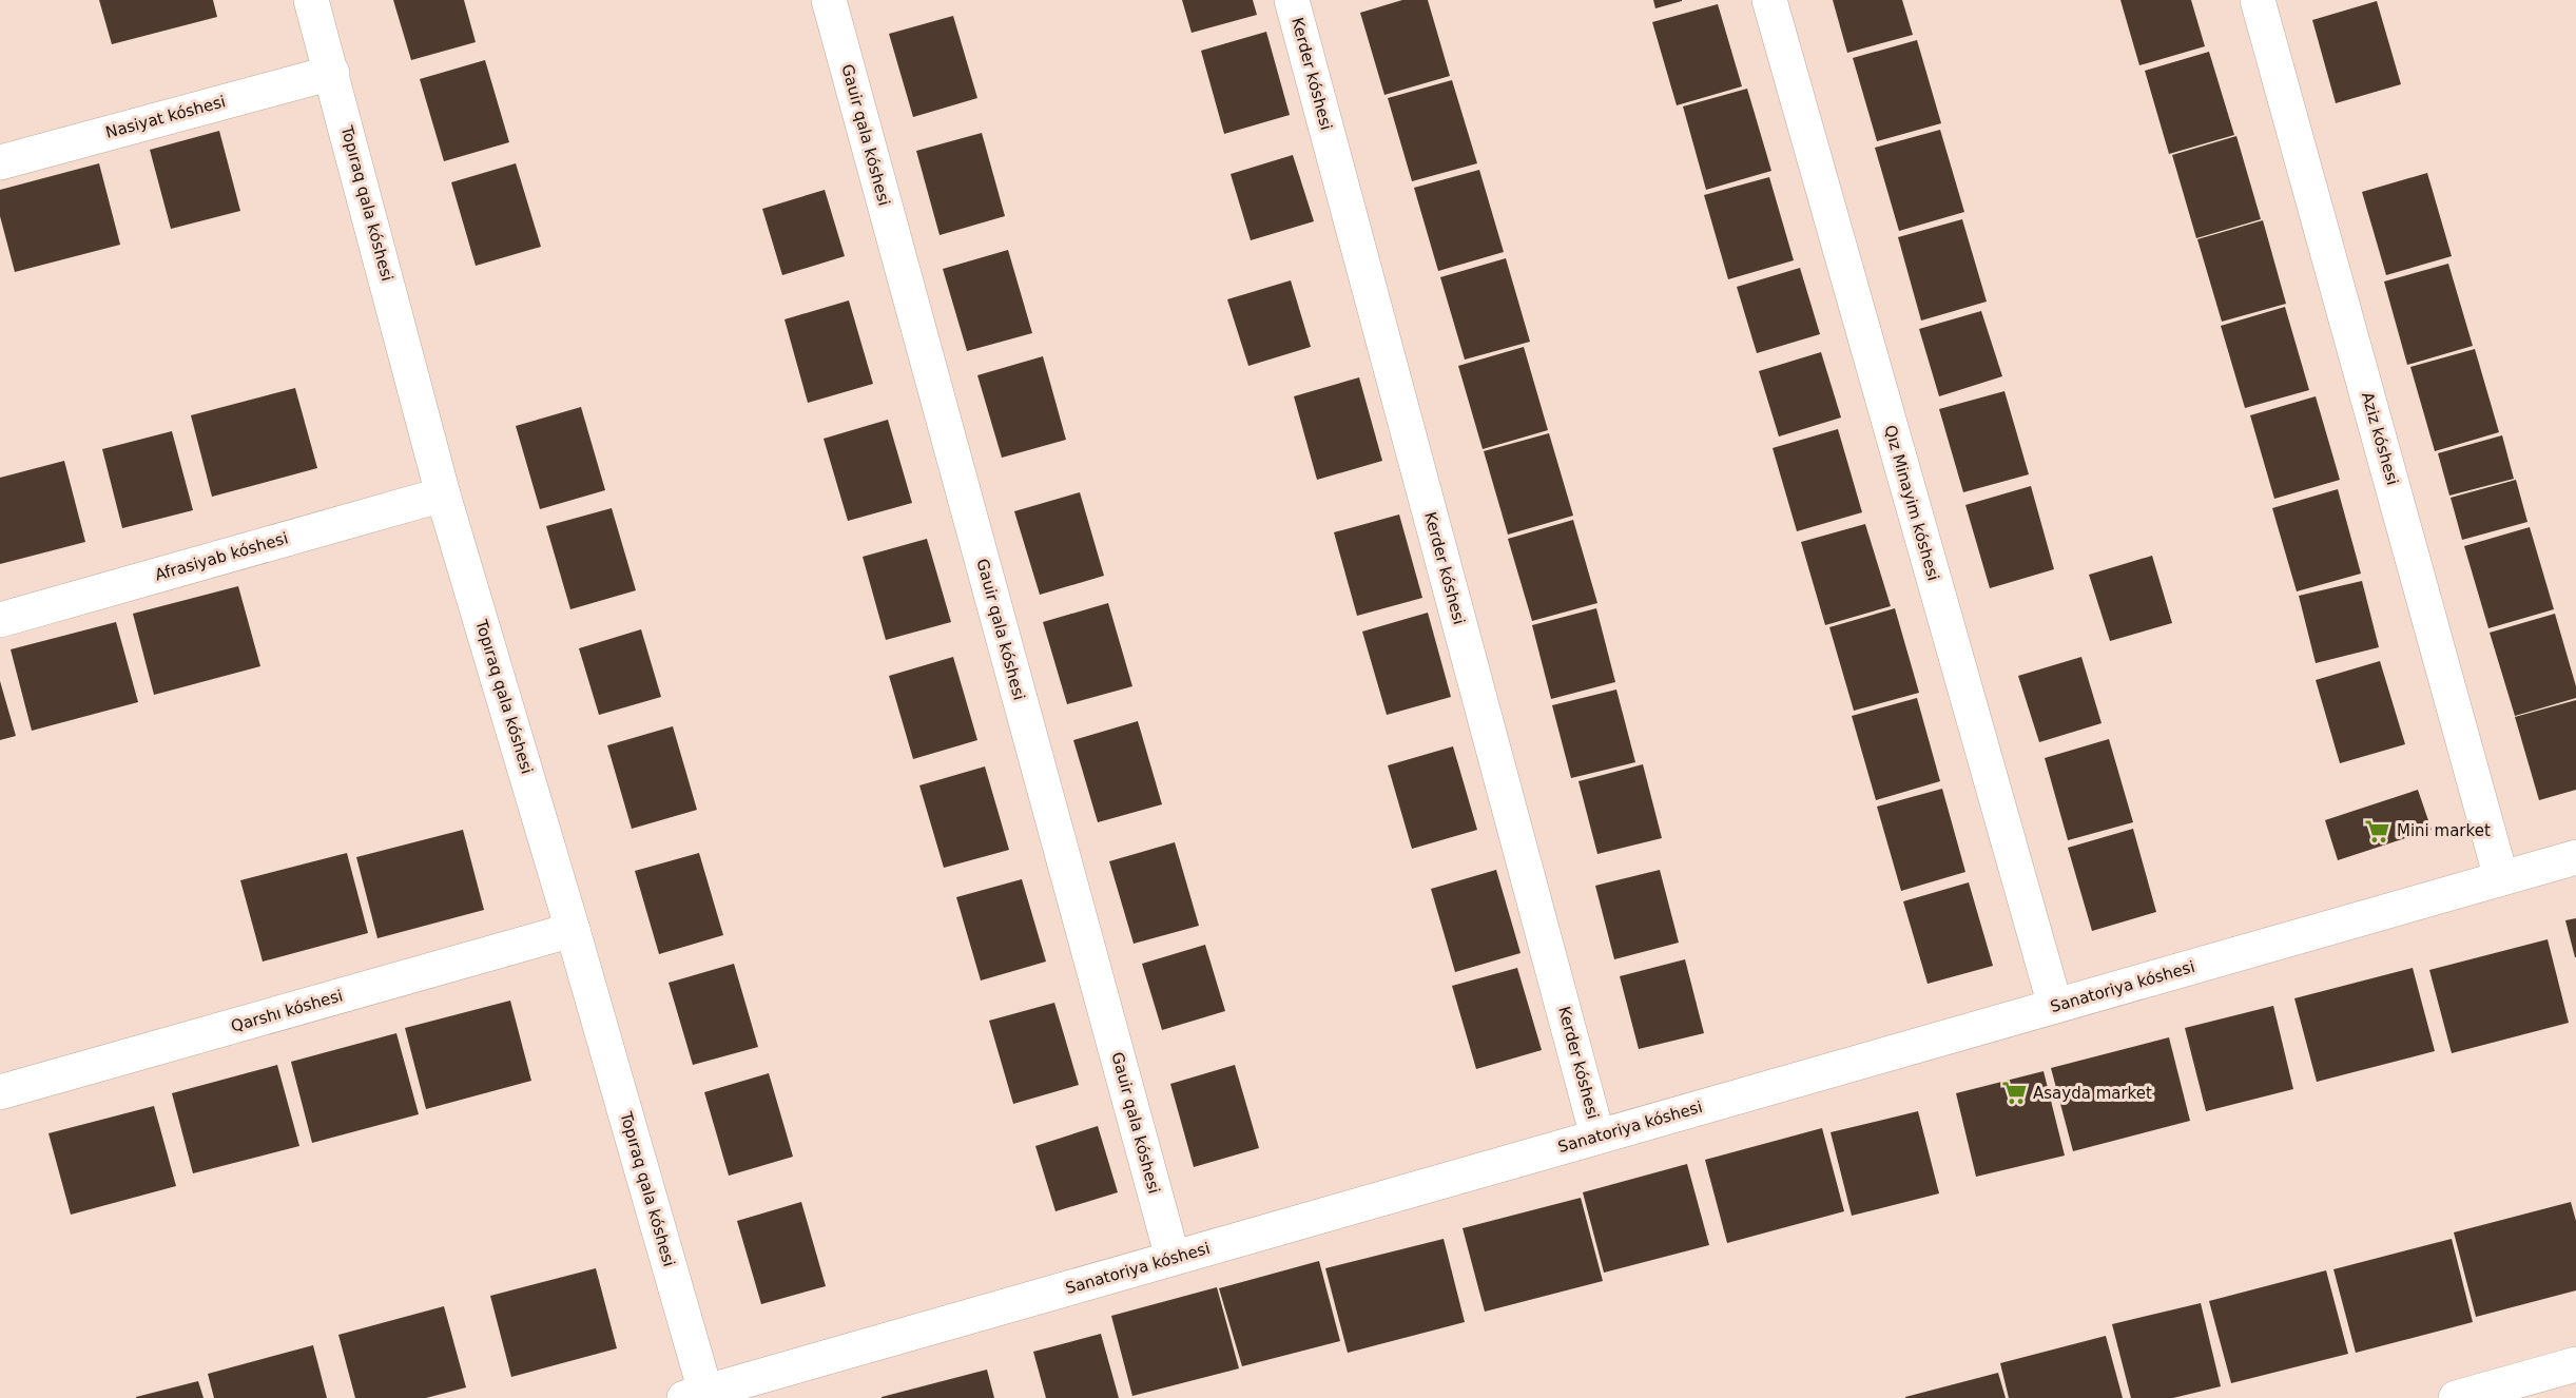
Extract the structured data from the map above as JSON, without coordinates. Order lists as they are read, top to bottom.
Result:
{
  "streets": {
    "street": [
      "Kerder kóshesi",
      "Nasiyat kóshesi",
      "Gauir qala kóshesi",
      "Topıraq qala kóshesi",
      "Aziz kóshesi",
      "Qız Minayim kóshesi",
      "Afrasiyab kóshesi",
      "Sanatoriya kóshesi",
      "Qarshı kóshesi"
    ]
  },
  "crossings": [
    ["Kerder kóshesi", "Sanatoriya kóshesi"],
    ["Nasiyat kóshesi", "Topıraq qala kóshesi"],
    ["Gauir qala kóshesi", "Sanatoriya kóshesi"],
    ["Topıraq qala kóshesi", "Afrasiyab kóshesi"],
    ["Topıraq qala kóshesi", "Sanatoriya kóshesi"],
    ["Topıraq qala kóshesi", "Qarshı kóshesi"],
    ["Aziz kóshesi", "Sanatoriya kóshesi"],
    ["Qız Minayim kóshesi", "Sanatoriya kóshesi"]
  ],
  "places": {
    "supermarket": ["Mini market", "Asayda market"]
  }
}
